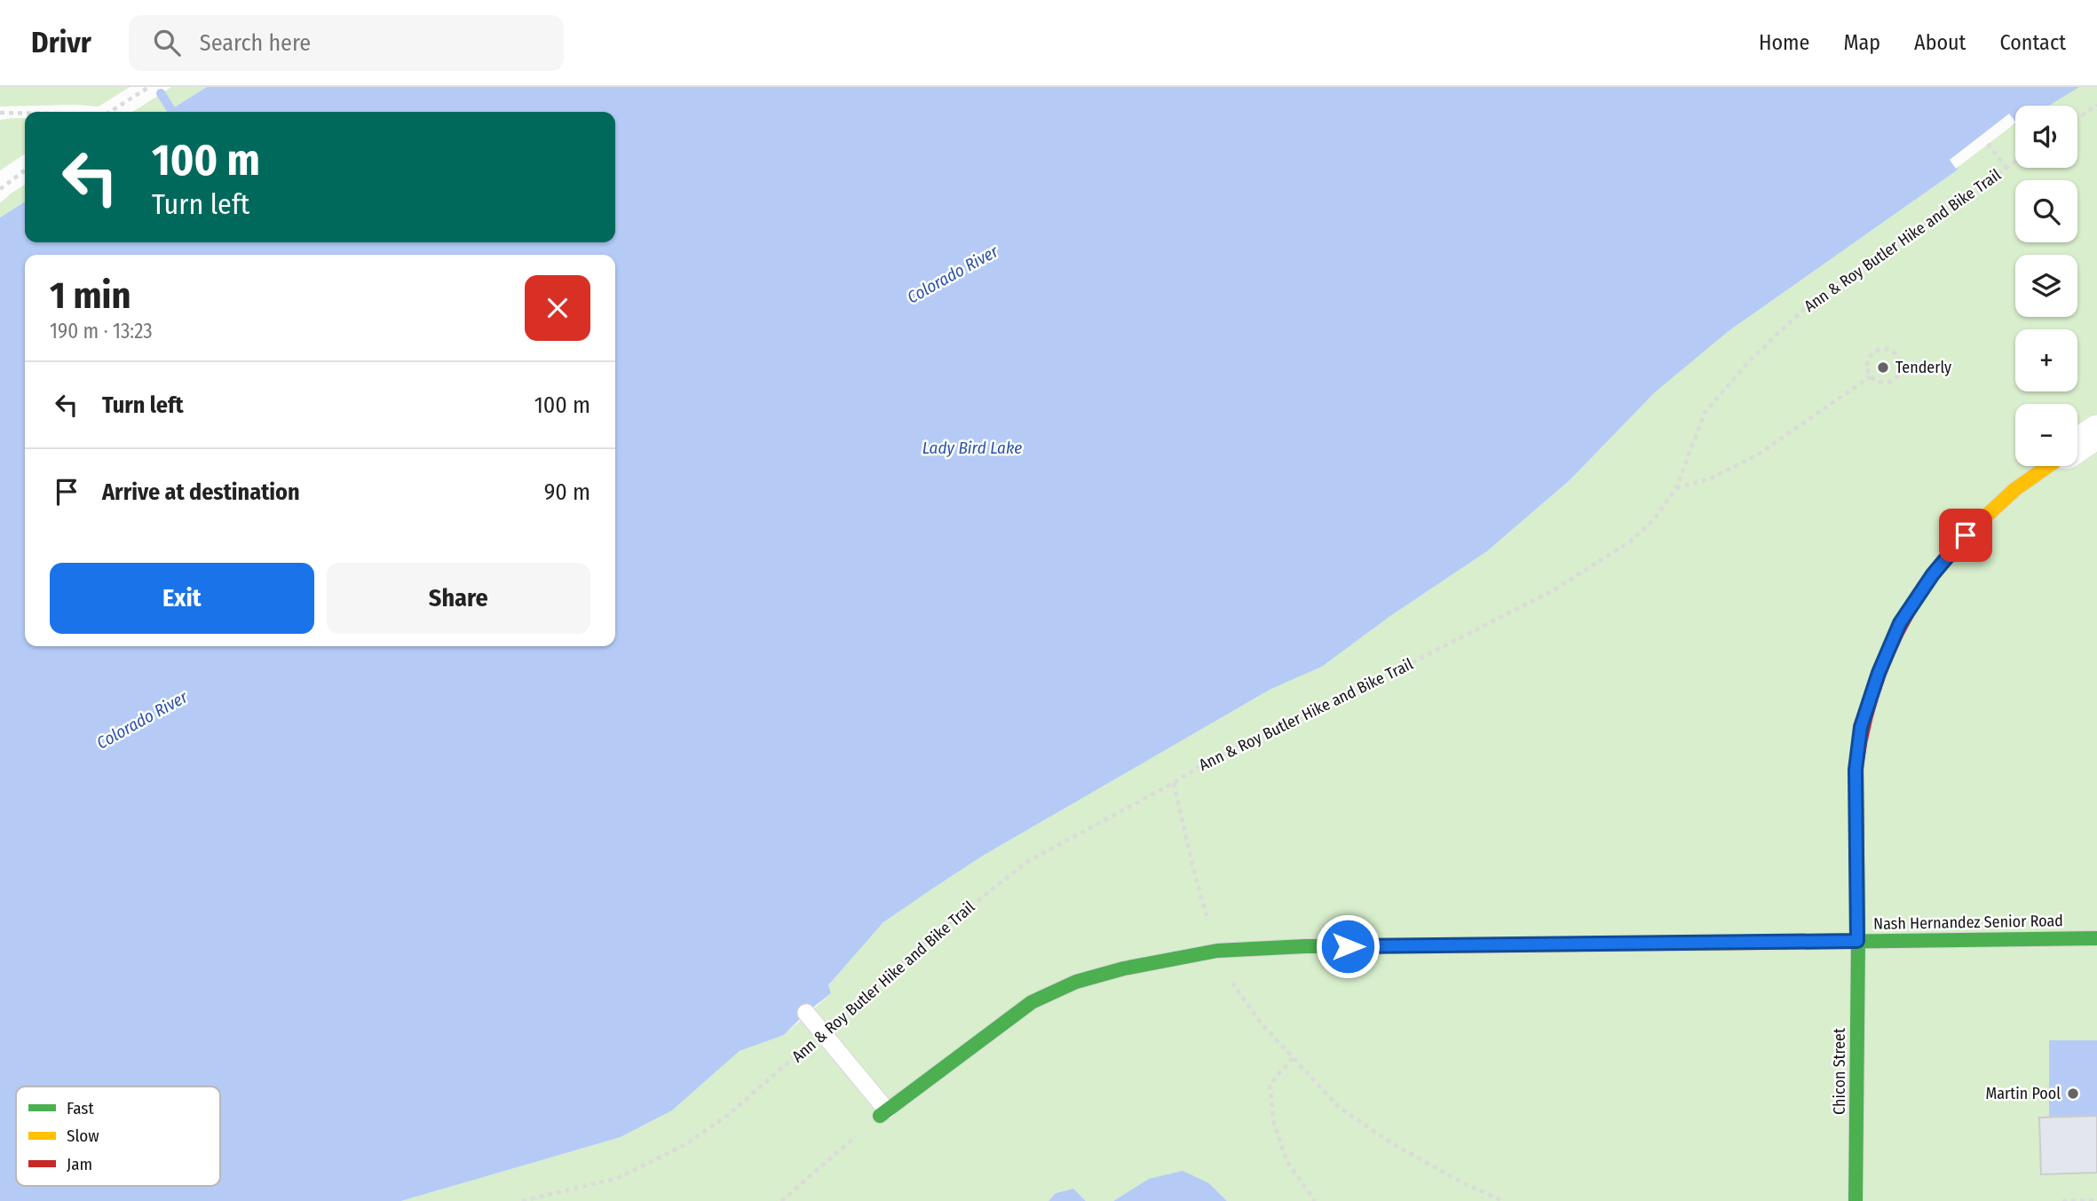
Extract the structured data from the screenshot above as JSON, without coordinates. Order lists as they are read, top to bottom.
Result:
{
  "streets": {
    "street": ["Nash Hernandez Senior Road", "Chicon Street"],
    "path": ["Ann & Roy Butler Hike and Bike Trail"]
  },
  "crossings": [
    ["Nash Hernandez Senior Road", "Chicon Street"]
  ],
  "water": ["Colorado River", "Lady Bird Lake"],
  "places": ["Tenderly", "Martin Pool"],
  "legend": ["Fast", "Slow", "Jam"],
  "page": {
    "header": "Drivr",
    "search": "Search here",
    "nav": [
      "Home",
      "Map",
      "About",
      "Contact"
    ],
    "map_buttons": ["+", "−"],
    "turn": ["100 m", "Turn left"],
    "heading": ["1 min", "190 m · 13:23"],
    "list": [
      {
        "name": "Turn left",
        "value": "100 m"
      },
      {
        "name": "Arrive at destination",
        "value": "90 m"
      }
    ],
    "buttons": ["Exit", "Share"]
  }
}
